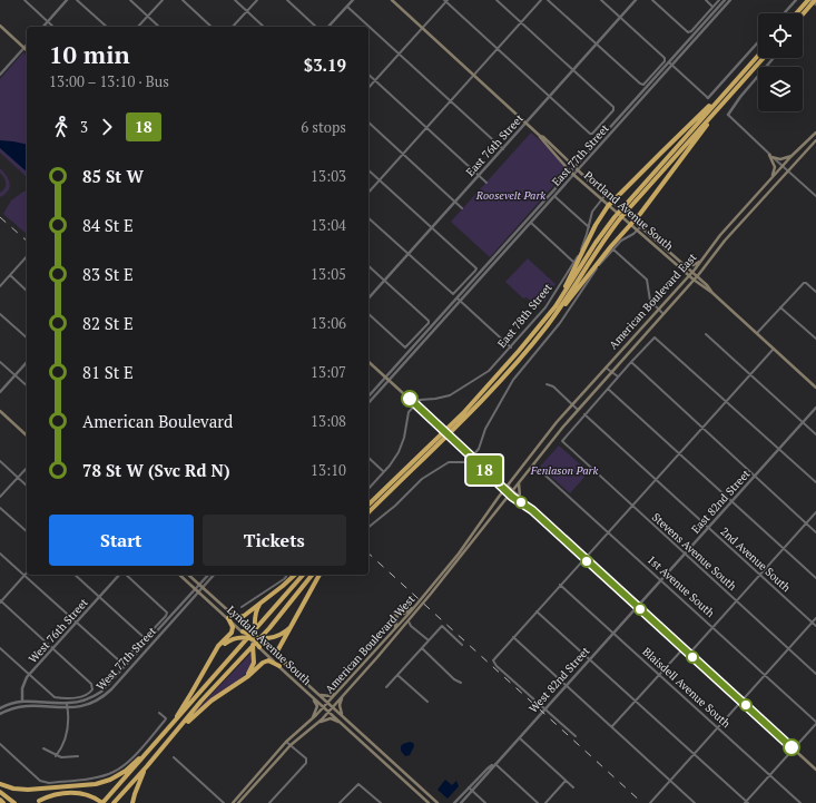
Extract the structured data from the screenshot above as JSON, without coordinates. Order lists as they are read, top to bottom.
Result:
{
  "streets": {
    "main road": [
      "Portland Avenue South",
      "American Boulevard East",
      "American Boulevard West",
      "Lyndale Avenue South"
    ],
    "street": [
      "East 76th Street",
      "East 77th Street",
      "East 78th Street",
      "East 82nd Street",
      "Stevens Avenue South",
      "2nd Avenue South",
      "1st Avenue South",
      "West 76th Street",
      "West 77th Street",
      "West 82nd Street",
      "Blaisdell Avenue South"
    ]
  },
  "crossings": [
    ["East 76th Street", "Portland Avenue South"],
    ["East 77th Street", "Portland Avenue South"],
    ["Portland Avenue South", "American Boulevard East"],
    ["Portland Avenue South", "East 78th Street"],
    ["American Boulevard East", "1st Avenue South"],
    ["American Boulevard East", "American Boulevard West"],
    ["East 82nd Street", "Stevens Avenue South"],
    ["East 82nd Street", "2nd Avenue South"],
    ["East 82nd Street", "1st Avenue South"],
    ["East 82nd Street", "West 82nd Street"],
    ["Stevens Avenue South", "2nd Avenue South"],
    ["West 76th Street", "West 77th Street"],
    ["American Boulevard West", "Lyndale Avenue South"],
    ["Lyndale Avenue South", "West 77th Street"],
    ["West 82nd Street", "Blaisdell Avenue South"]
  ],
  "parks": ["Roosevelt Park", "Fenlason Park"],
  "lines": ["bus line 18"],
  "page": {
    "on_map": "18",
    "heading": ["10 min", "13:00 – 13:10 · Bus", "$3.19"],
    "legs": ["3", "18", "6 stops"],
    "list": [
      {
        "name": "85 St W",
        "value": "13:03"
      },
      {
        "name": "84 St E",
        "value": "13:04"
      },
      {
        "name": "83 St E",
        "value": "13:05"
      },
      {
        "name": "82 St E",
        "value": "13:06"
      },
      {
        "name": "81 St E",
        "value": "13:07"
      },
      {
        "name": "American Boulevard",
        "value": "13:08"
      },
      {
        "name": "78 St W (Svc Rd N)",
        "value": "13:10"
      }
    ],
    "buttons": ["Start", "Tickets"]
  }
}
